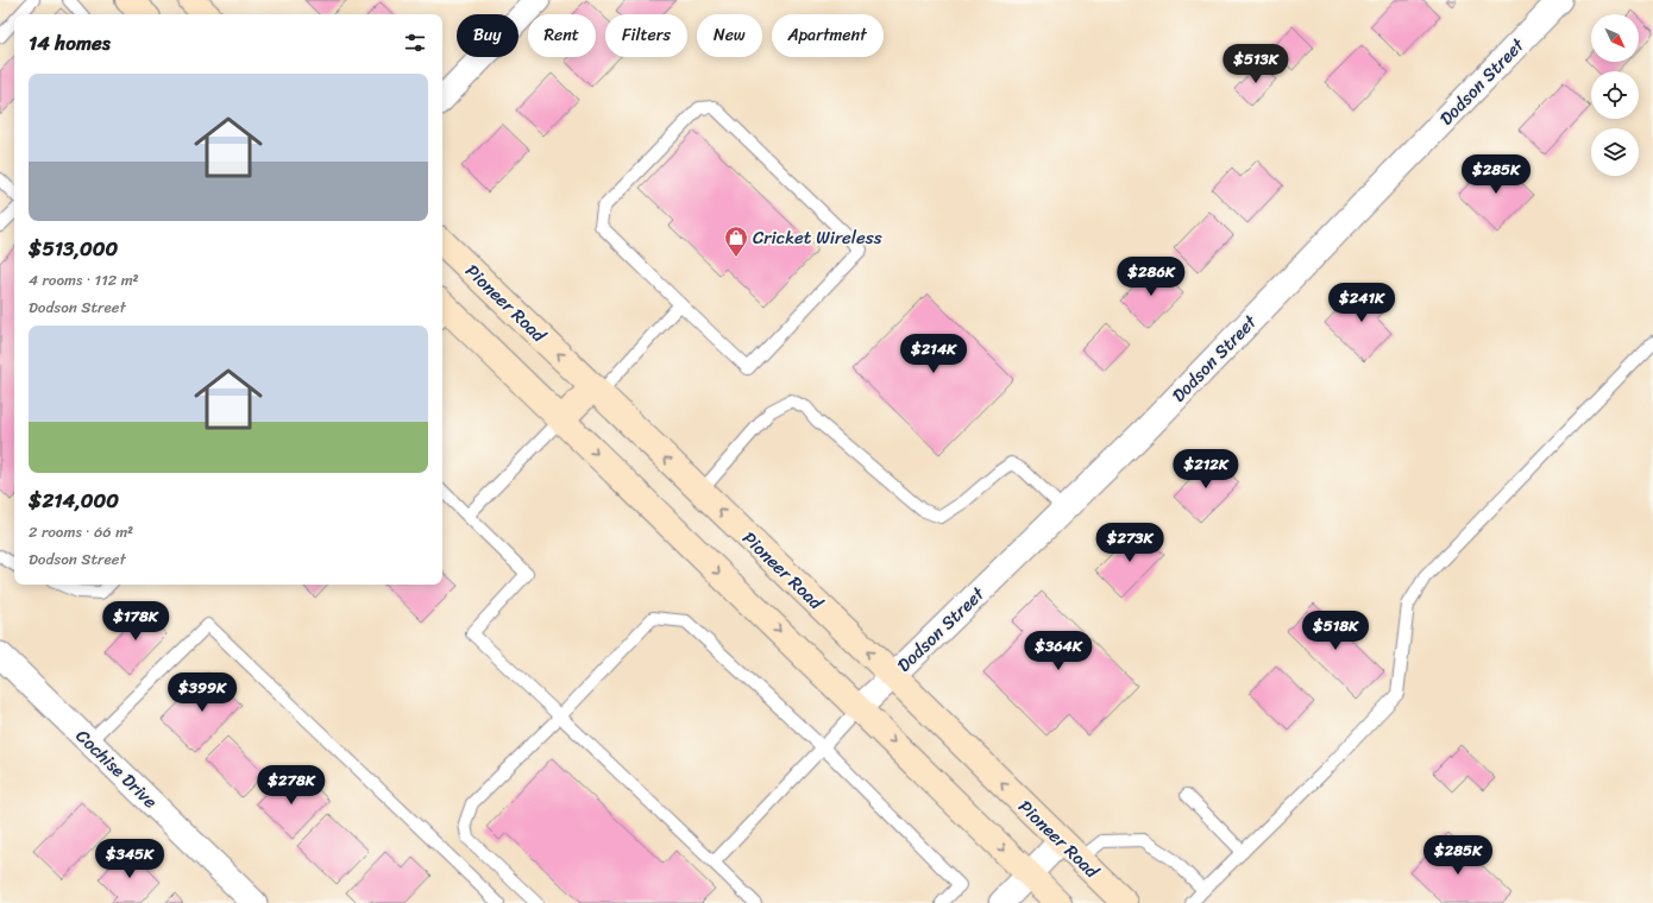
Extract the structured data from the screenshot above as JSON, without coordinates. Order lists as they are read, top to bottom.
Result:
{
  "streets": {
    "main road": ["Pioneer Road"],
    "street": ["Dodson Street", "Cochise Drive"]
  },
  "crossings": [
    ["Dodson Street", "Pioneer Road"]
  ],
  "places": {
    "shop": ["Cricket Wireless"]
  },
  "north": "bottom right",
  "page": {
    "chip": [
      "Buy",
      "Rent",
      "Filters",
      "New",
      "Apartment"
    ],
    "heading": "14 homes",
    "price": [
      "$513K",
      "$285K",
      "$286K",
      "$241K",
      "$214K",
      "$212K",
      "$273K",
      "$178K",
      "$518K",
      "$364K",
      "$399K",
      "$278K",
      "$285K",
      "$345K"
    ],
    "list": [
      {
        "name": "$513,000",
        "note": "4 rooms · 112 m² · Dodson Street"
      },
      {
        "name": "$214,000",
        "note": "2 rooms · 66 m² · Dodson Street"
      }
    ]
  }
}
